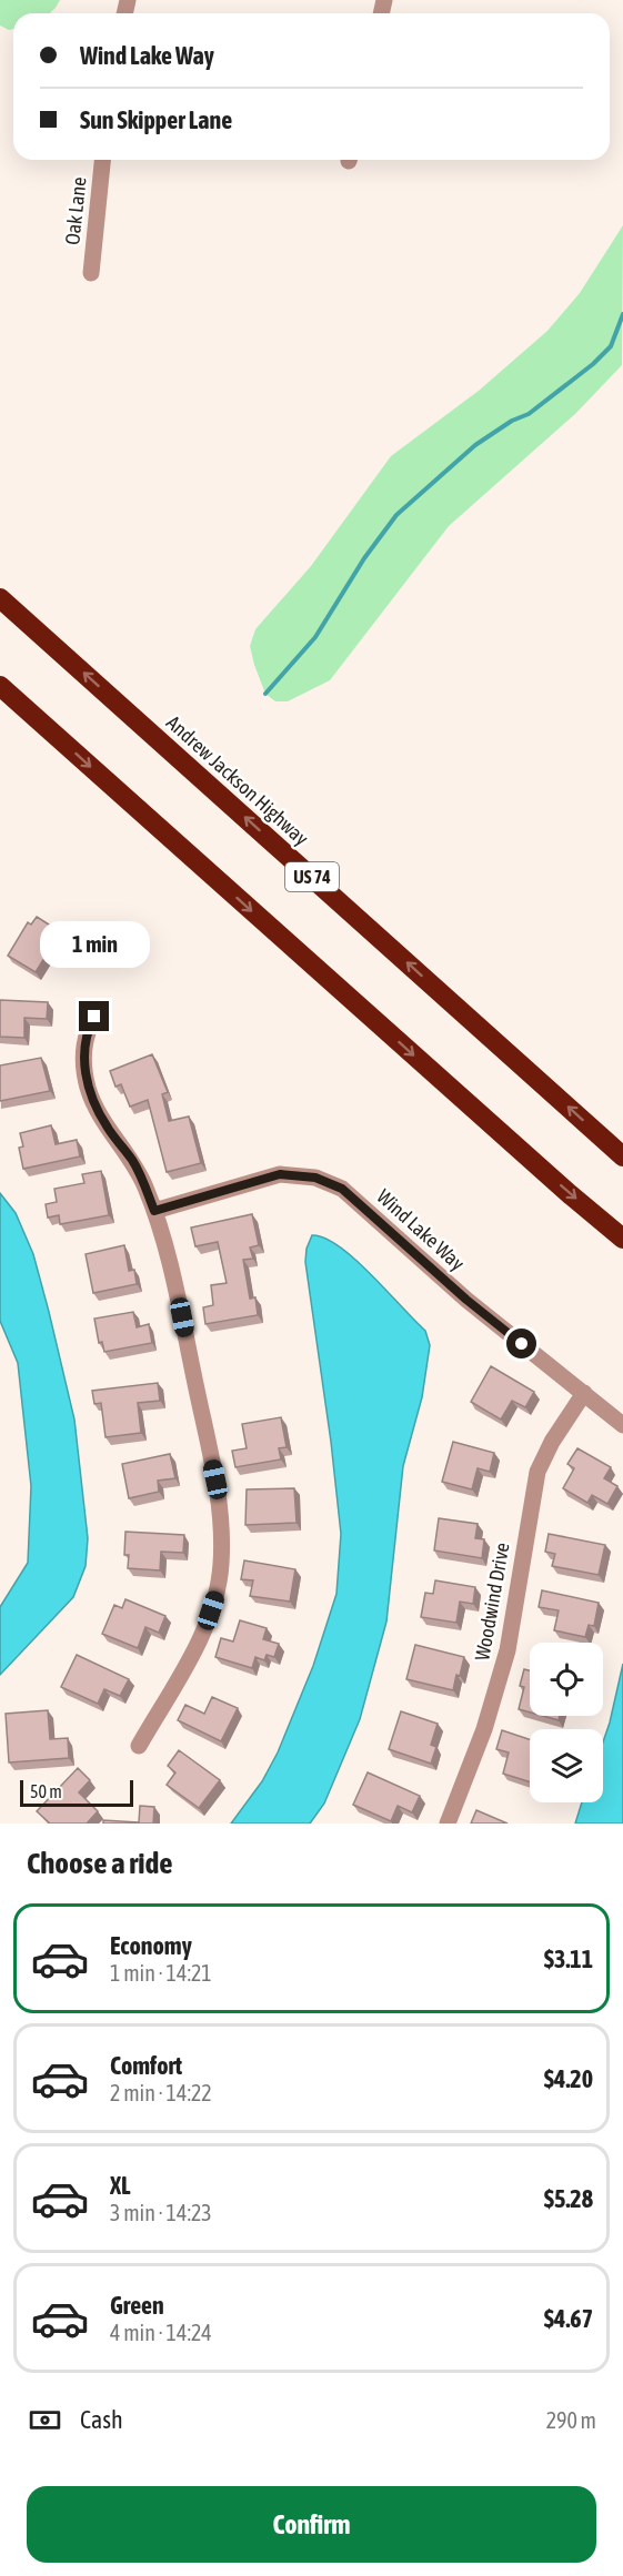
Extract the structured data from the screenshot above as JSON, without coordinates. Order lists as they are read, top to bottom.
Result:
{
  "streets": {
    "highway": ["Andrew Jackson Highway", "US 74"],
    "street": ["Oak Lane", "Wind Lake Way", "Woodwind Drive"]
  },
  "crossings": [
    ["Wind Lake Way", "Woodwind Drive"]
  ],
  "scale_bar": "50 m",
  "page": {
    "banner": ["Wind Lake Way", "Sun Skipper Lane"],
    "bubble": "1 min",
    "scale": "50 m",
    "heading": "Choose a ride",
    "list": [
      {
        "name": "Economy",
        "note": "1 min · 14:21",
        "value": "$3.11"
      },
      {
        "name": "Comfort",
        "note": "2 min · 14:22",
        "value": "$4.20"
      },
      {
        "name": "XL",
        "note": "3 min · 14:23",
        "value": "$5.28"
      },
      {
        "name": "Green",
        "note": "4 min · 14:24",
        "value": "$4.67"
      }
    ],
    "pay": ["Cash", "290 m"],
    "buttons": "Confirm"
  }
}
